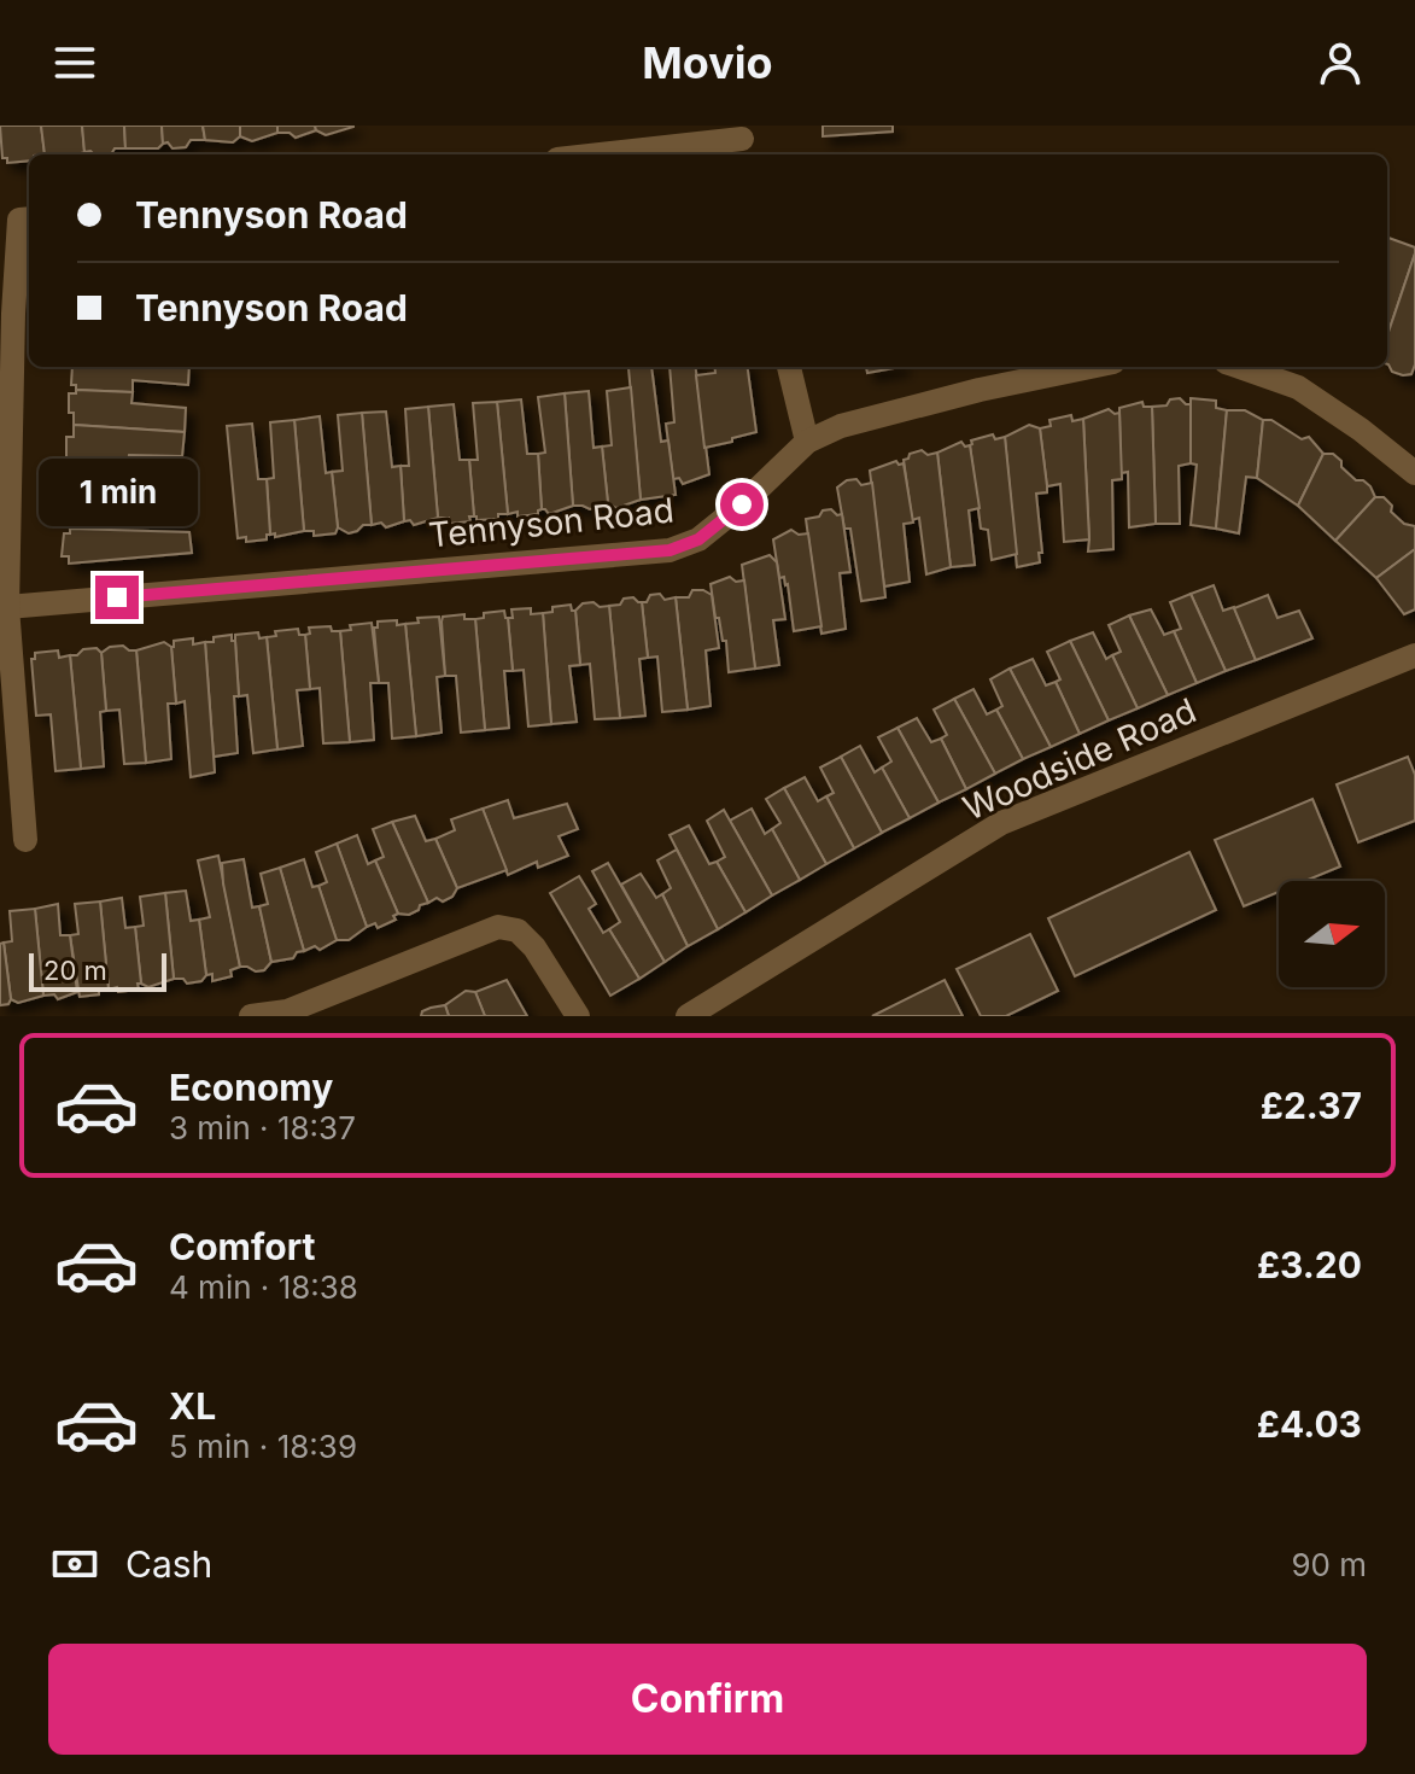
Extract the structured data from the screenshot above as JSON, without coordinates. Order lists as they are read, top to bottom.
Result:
{
  "streets": {
    "street": ["Tennyson Road", "Woodside Road"]
  },
  "scale_bar": "20 m",
  "north": "right",
  "page": {
    "header": "Movio",
    "banner": ["Tennyson Road", "Tennyson Road"],
    "bubble": "1 min",
    "scale": "20 m",
    "list": [
      {
        "name": "Economy",
        "note": "3 min · 18:37",
        "value": "£2.37"
      },
      {
        "name": "Comfort",
        "note": "4 min · 18:38",
        "value": "£3.20"
      },
      {
        "name": "XL",
        "note": "5 min · 18:39",
        "value": "£4.03"
      }
    ],
    "pay": ["Cash", "90 m"],
    "buttons": "Confirm"
  }
}
